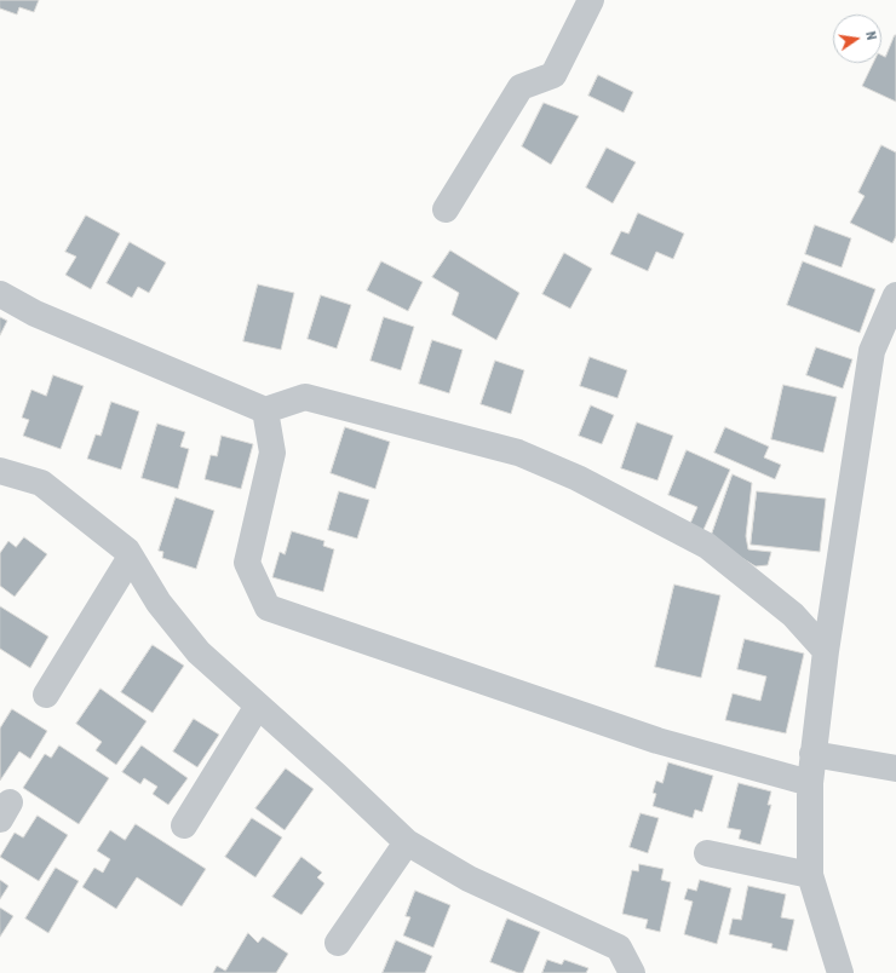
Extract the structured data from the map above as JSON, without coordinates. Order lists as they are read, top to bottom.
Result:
{
  "north": "right"
}
